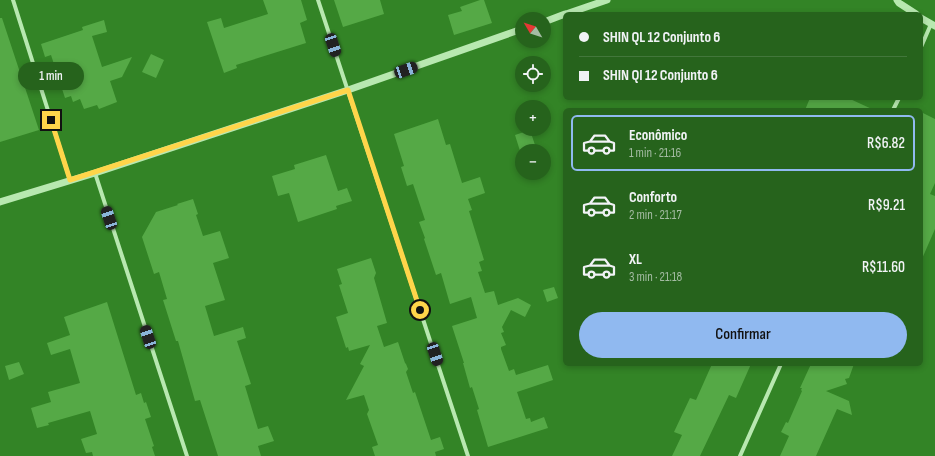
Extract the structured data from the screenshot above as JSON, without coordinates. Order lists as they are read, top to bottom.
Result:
{
  "north": "top left",
  "page": {
    "map_buttons": ["+", "−"],
    "banner": ["SHIN QL 12 Conjunto 6", "SHIN QI 12 Conjunto 6"],
    "bubble": "1 min",
    "list": [
      {
        "name": "Econômico",
        "note": "1 min · 21:16",
        "value": "R$6.82"
      },
      {
        "name": "Conforto",
        "note": "2 min · 21:17",
        "value": "R$9.21"
      },
      {
        "name": "XL",
        "note": "3 min · 21:18",
        "value": "R$11.60"
      }
    ],
    "buttons": "Confirmar"
  }
}
